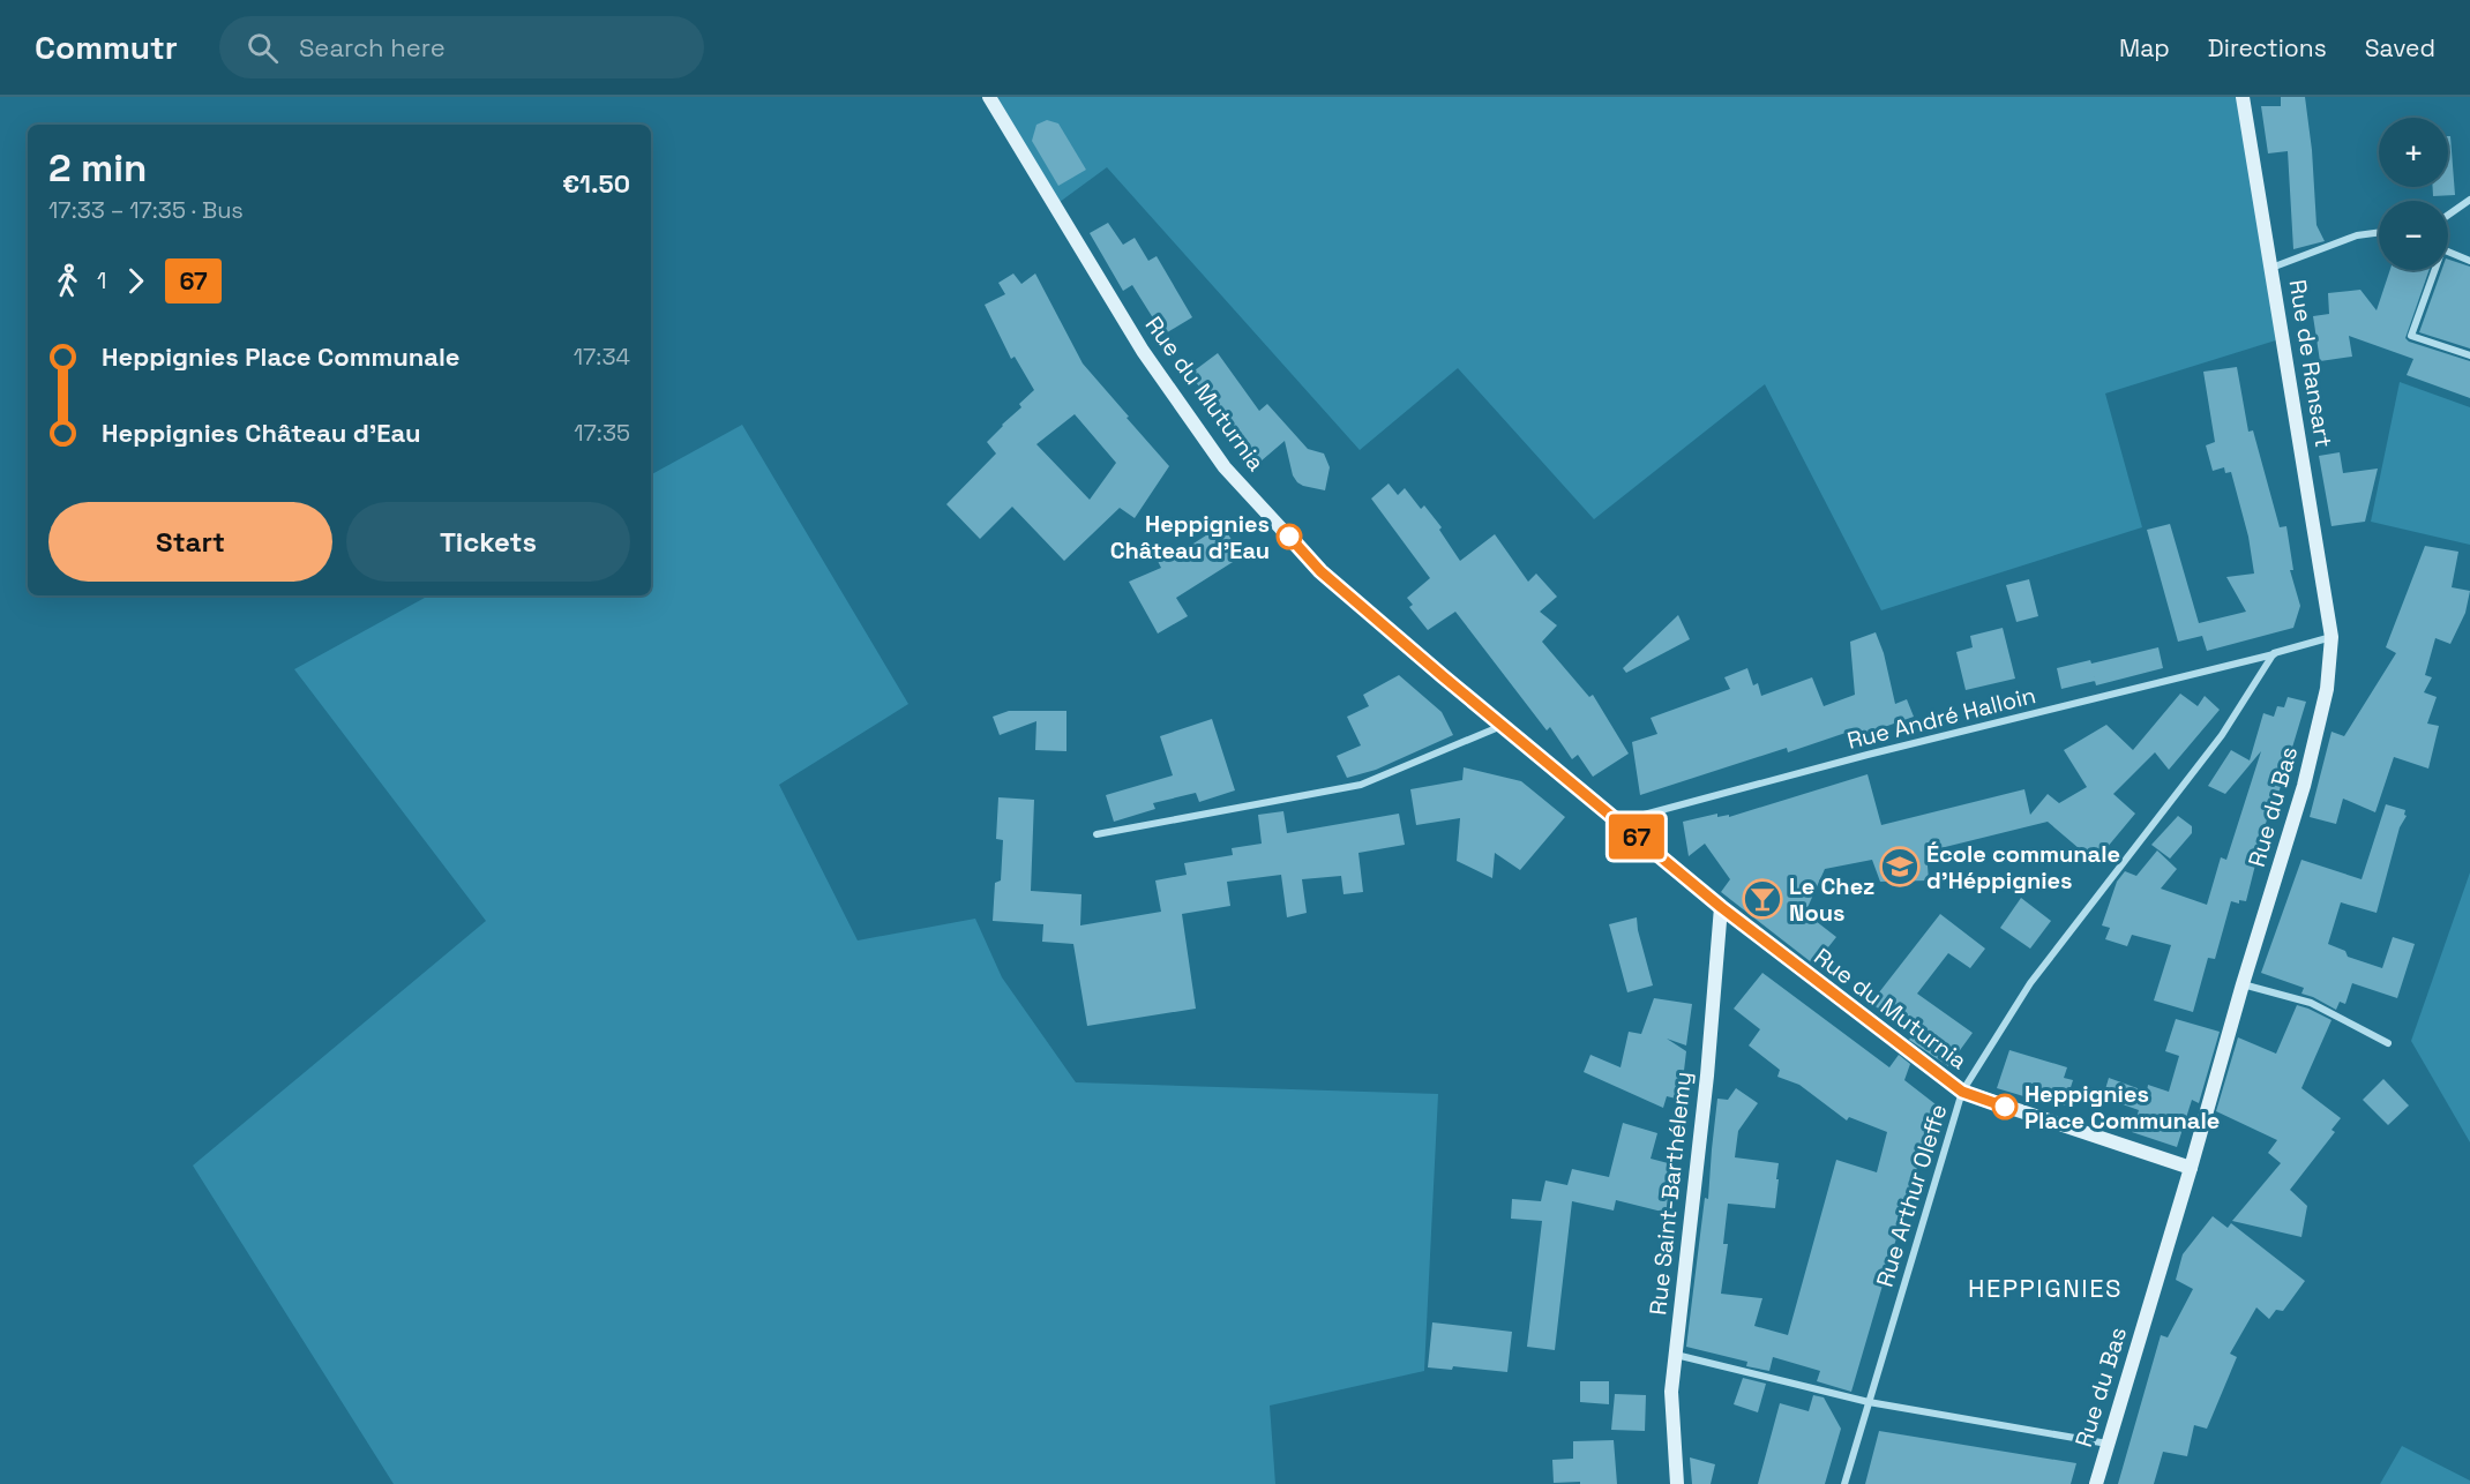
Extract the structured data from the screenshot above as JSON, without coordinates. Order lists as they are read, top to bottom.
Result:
{
  "streets": {
    "street": [
      "Rue de Ransart",
      "Rue du Muturnia",
      "Rue André Halloin",
      "Rue du Bas",
      "Rue Saint-Barthélemy",
      "Rue Arthur Oleffe"
    ]
  },
  "crossings": [
    ["Rue de Ransart", "Rue du Bas"],
    ["Rue du Muturnia", "Rue André Halloin"],
    ["Rue du Muturnia", "Rue du Bas"],
    ["Rue du Muturnia", "Rue Saint-Barthélemy"],
    ["Rue du Muturnia", "Rue Arthur Oleffe"],
    ["Rue André Halloin", "Rue Arthur Oleffe"]
  ],
  "districts": ["HEPPIGNIES"],
  "places": {
    "other": ["Heppignies Château d'Eau", "Heppignies Place Communale"],
    "school or university": ["École communale d'Héppignies"],
    "bar": ["Le Chez Nous"]
  },
  "lines": ["bus line 67"],
  "page": {
    "header": "Commutr",
    "search": "Search here",
    "nav": ["Map", "Directions", "Saved"],
    "on_map": "67",
    "map_buttons": ["+", "−"],
    "heading": ["2 min", "17:33 – 17:35 · Bus", "€1.50"],
    "legs": ["1", "67"],
    "list": [
      {
        "name": "Heppignies Place Communale",
        "value": "17:34"
      },
      {
        "name": "Heppignies Château d'Eau",
        "value": "17:35"
      }
    ],
    "buttons": ["Start", "Tickets"]
  }
}
